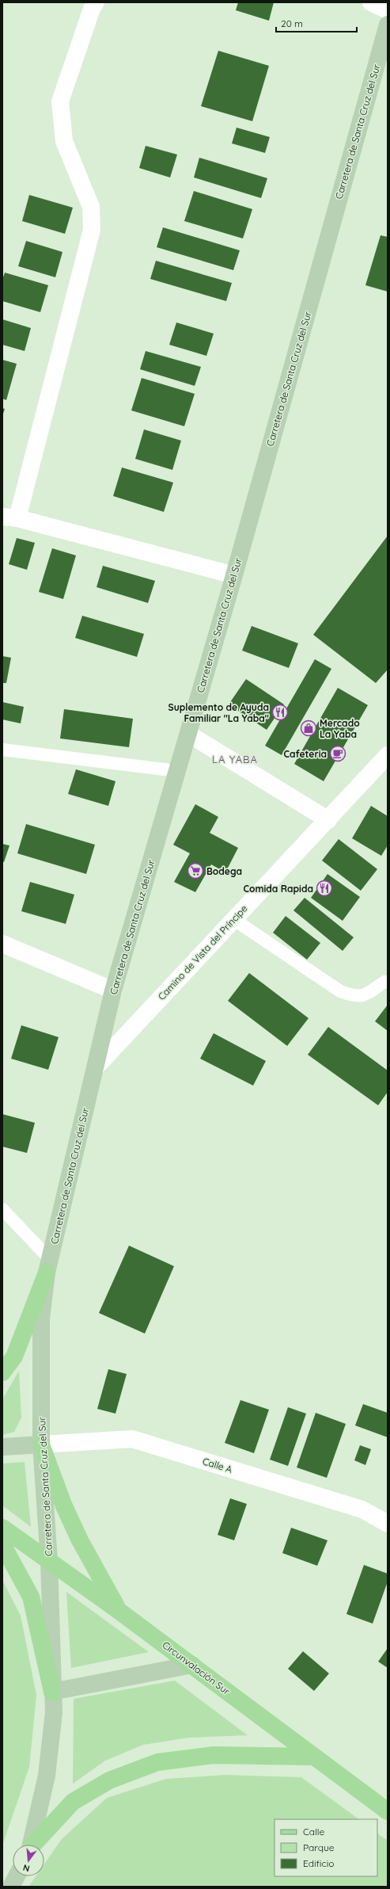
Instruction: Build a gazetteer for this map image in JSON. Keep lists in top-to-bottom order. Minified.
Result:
{"streets":{"main road":["Carretera de Santa Cruz del Sur","Circunvalación Sur"],"street":["Camino de Vista del Príncipe","Calle A"]},"crossings":[["Carretera de Santa Cruz del Sur","Camino de Vista del Príncipe"],["Carretera de Santa Cruz del Sur","Calle A"],["Carretera de Santa Cruz del Sur","Circunvalación Sur"]],"districts":["LA YABA"],"places":{"restaurant":["Suplemento de Ayuda Familiar \"La Yaba\"","Comida Rapida"],"shop":["Mercado La Yaba"],"cafe":["Cafeteria"],"supermarket":["Bodega"]},"legend":["Calle","Parque","Edificio"],"scale_bar":"20 m","north":"bottom"}
